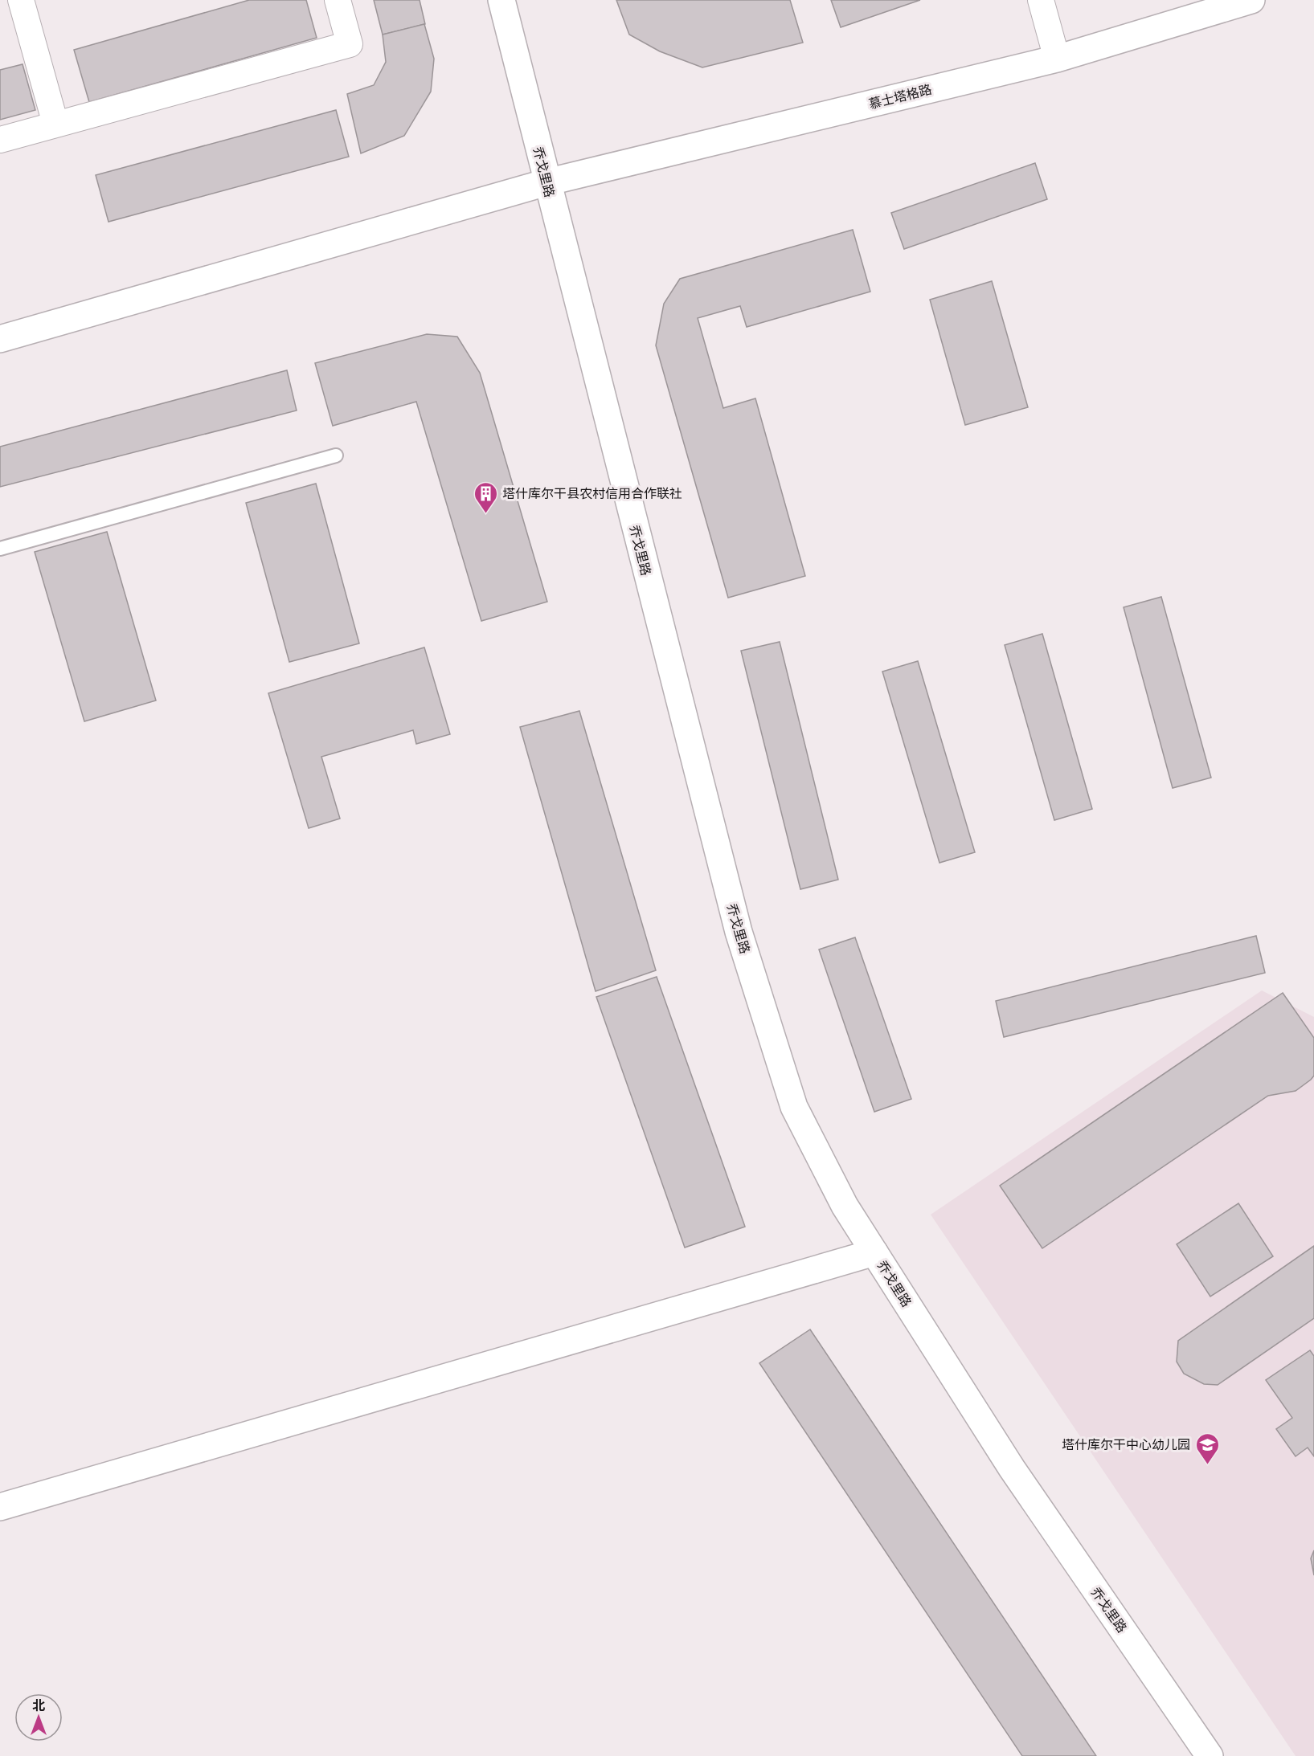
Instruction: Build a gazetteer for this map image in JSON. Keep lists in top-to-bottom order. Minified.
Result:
{"streets":{"street":["慕士塔格路","乔戈里路"]},"crossings":[["慕士塔格路","乔戈里路"]],"places":{"building":["塔什库尔干县农村信用合作联社"],"school or university":["塔什库尔干中心幼儿园"]},"north":"top"}
